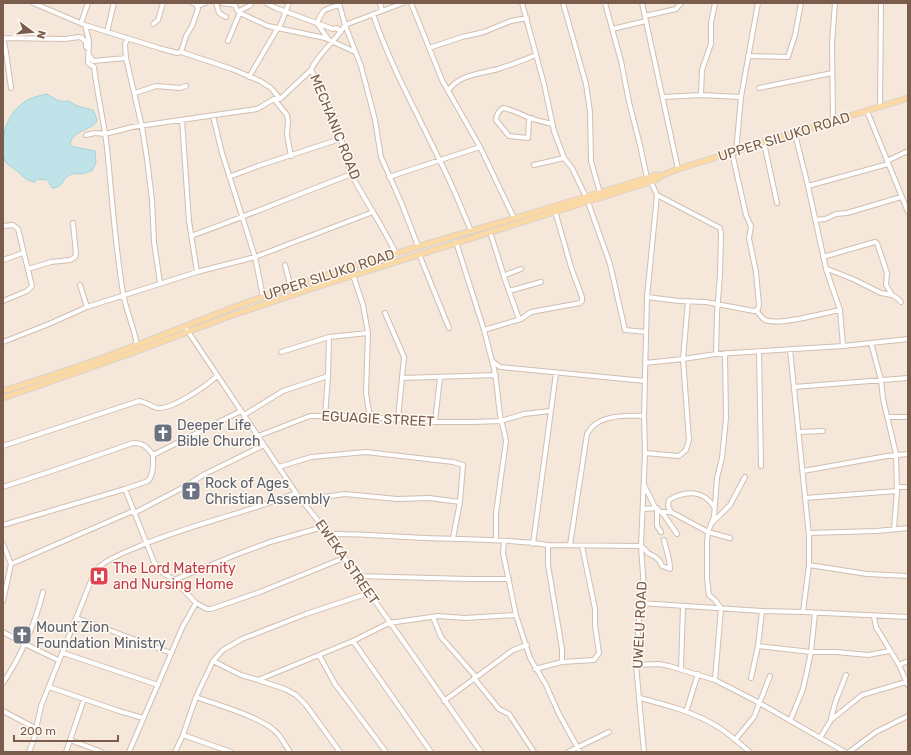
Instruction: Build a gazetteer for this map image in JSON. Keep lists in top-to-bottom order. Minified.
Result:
{"streets":{"main road":["UPPER SILUKO ROAD"],"street":["MECHANIC ROAD","EGUAGIE STREET","EWEKA STREET","UWELU ROAD"]},"crossings":[["MECHANIC ROAD","UPPER SILUKO ROAD"],["UPPER SILUKO ROAD","EWEKA STREET"],["EGUAGIE STREET","EWEKA STREET"]],"places":{"church":["Deeper Life Bible Church","Rock of Ages Christian Assembly","Mount Zion Foundation Ministry"],"hospital":["The Lord Maternity and Nursing Home"]},"scale_bar":"200 m","north":"right"}
